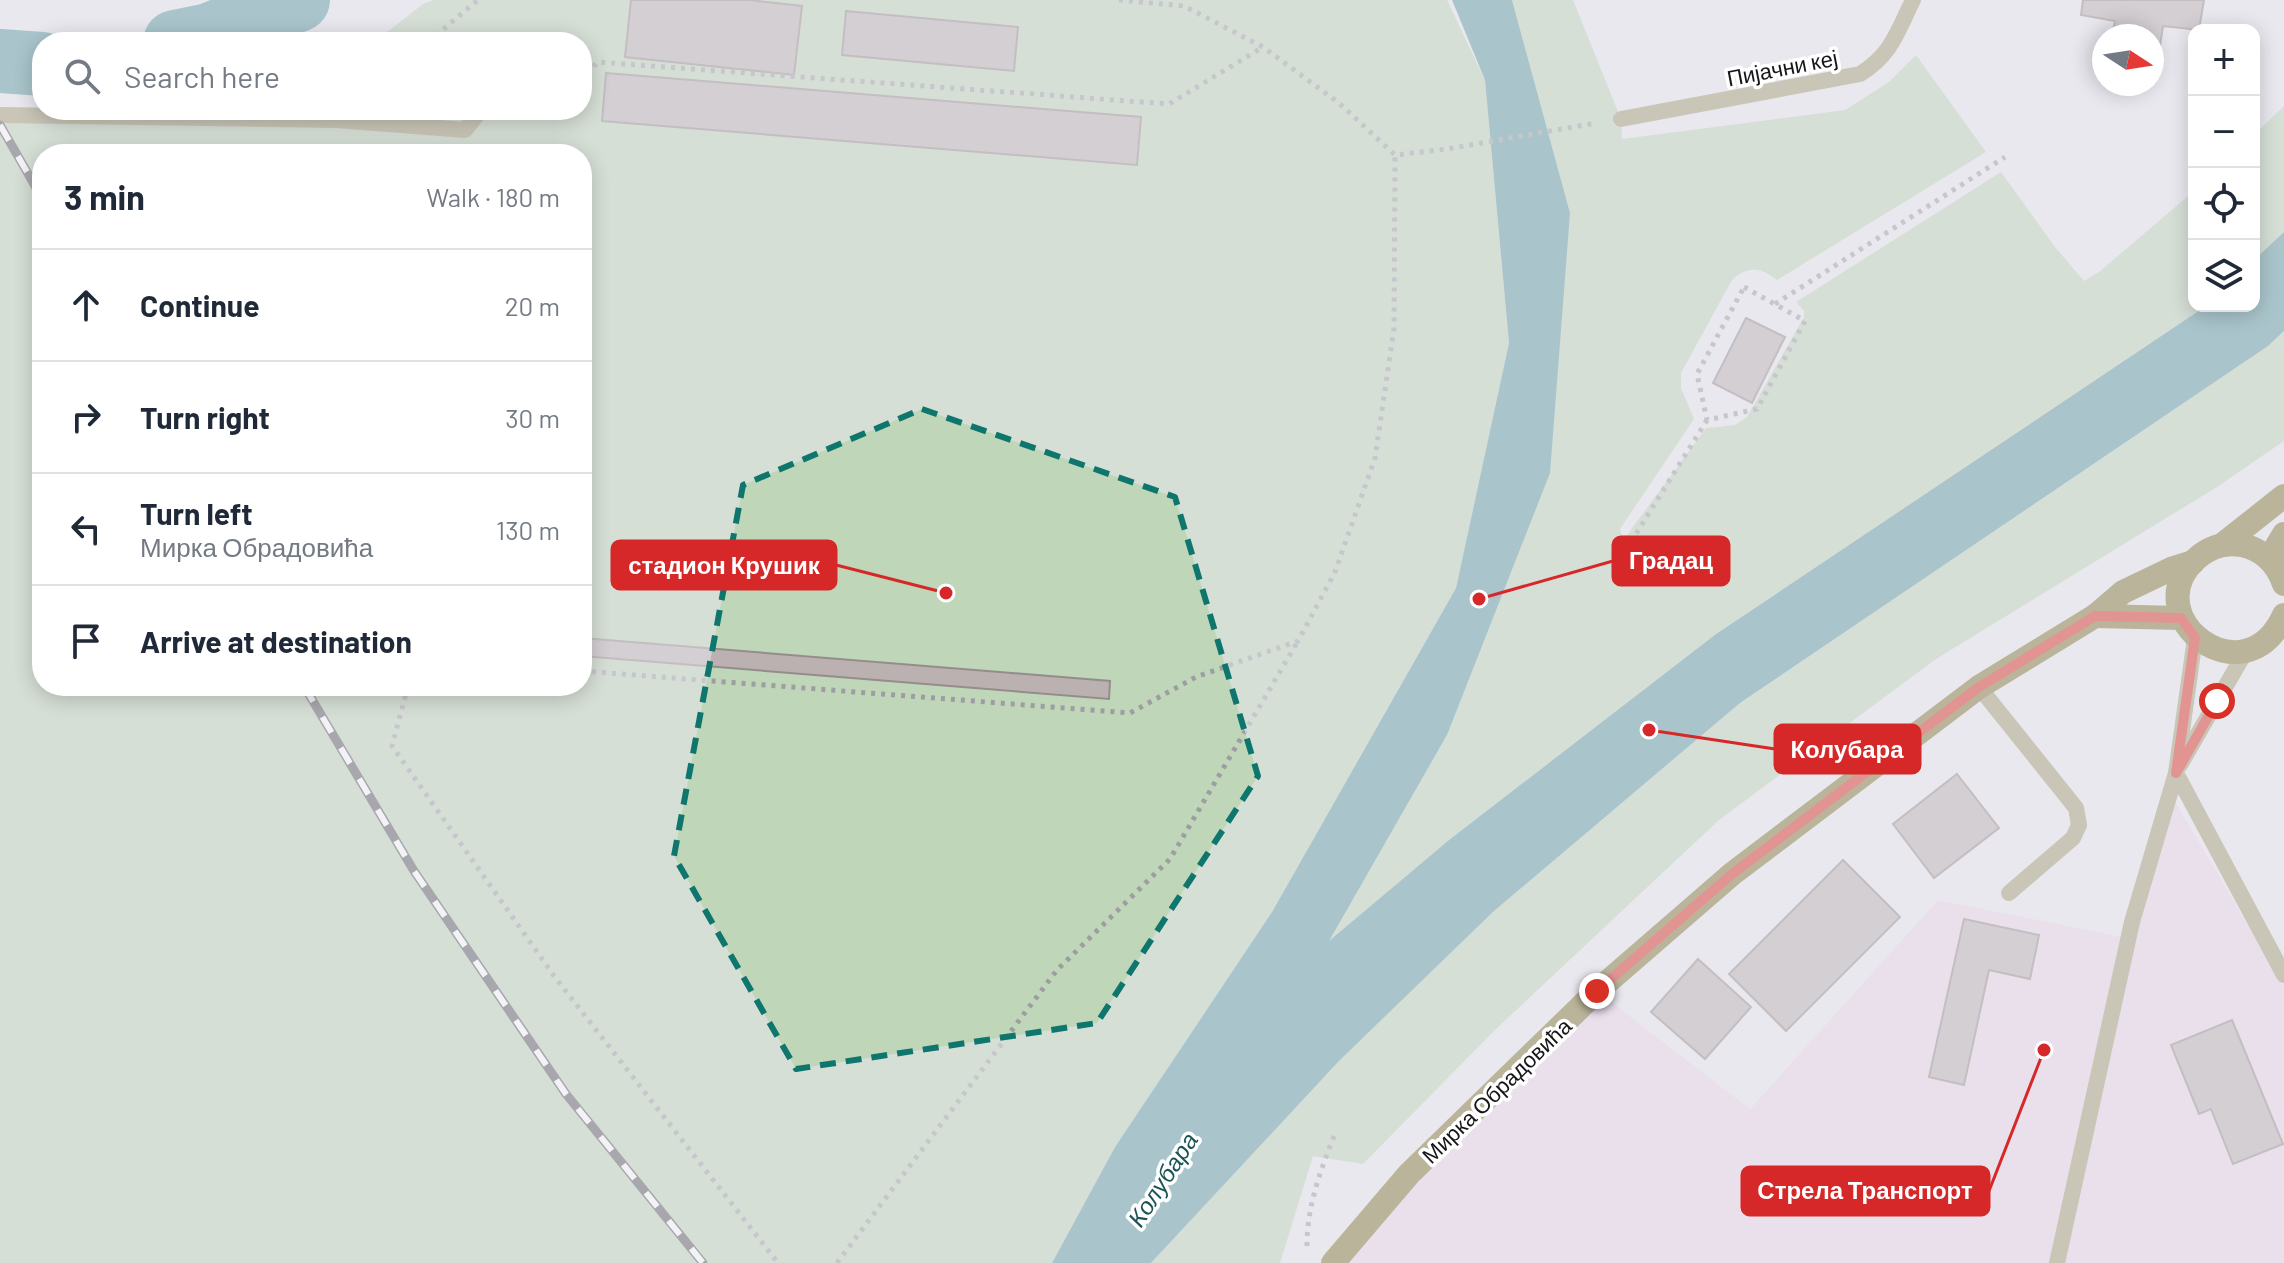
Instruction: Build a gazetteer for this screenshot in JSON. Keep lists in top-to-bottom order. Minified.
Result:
{"streets":{"street":["Мирка Обрадовића"],"lane":["Пијачни кеј"]},"water":["Колубара"],"places":["стадион Крушик","Градац","Колубара","Стрела Транспорт"],"north":"right","page":{"map_buttons":["+","−"],"search":"Search here","heading":["3 min","Walk · 180 m"],"list":[["Continue","20 m"],["Turn right","30 m"],["Turn left","Мирка Обрадовића","130 m"],"Arrive at destination"]}}
